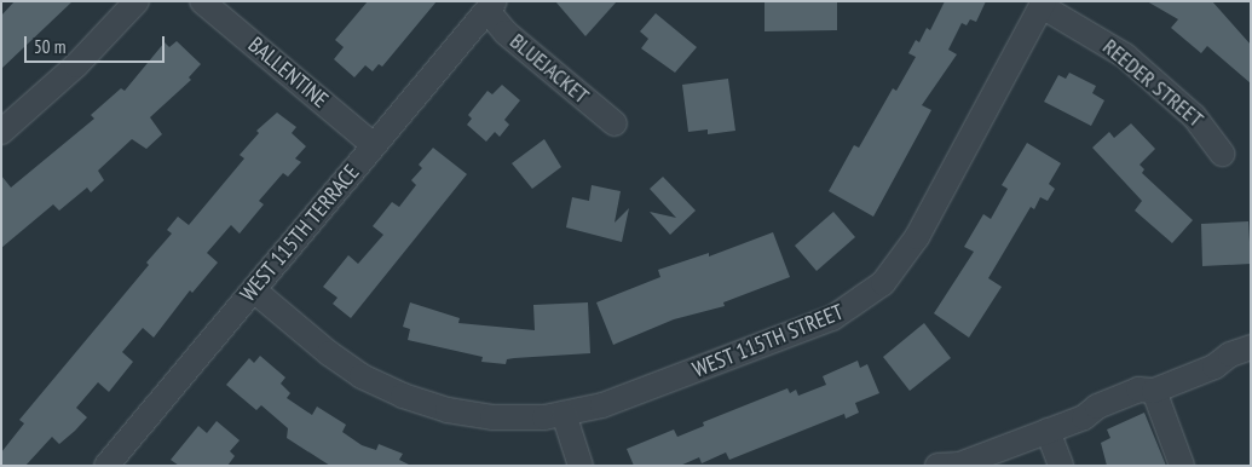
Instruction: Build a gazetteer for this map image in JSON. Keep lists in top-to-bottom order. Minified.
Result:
{"streets":{"street":["BLUEJACKET","BALLENTINE","REEDER STREET","WEST 115TH TERRACE","WEST 115TH STREET"]},"crossings":[["BLUEJACKET","WEST 115TH TERRACE"],["BALLENTINE","WEST 115TH TERRACE"],["REEDER STREET","WEST 115TH STREET"],["WEST 115TH TERRACE","WEST 115TH STREET"]],"scale_bar":"50 m"}
